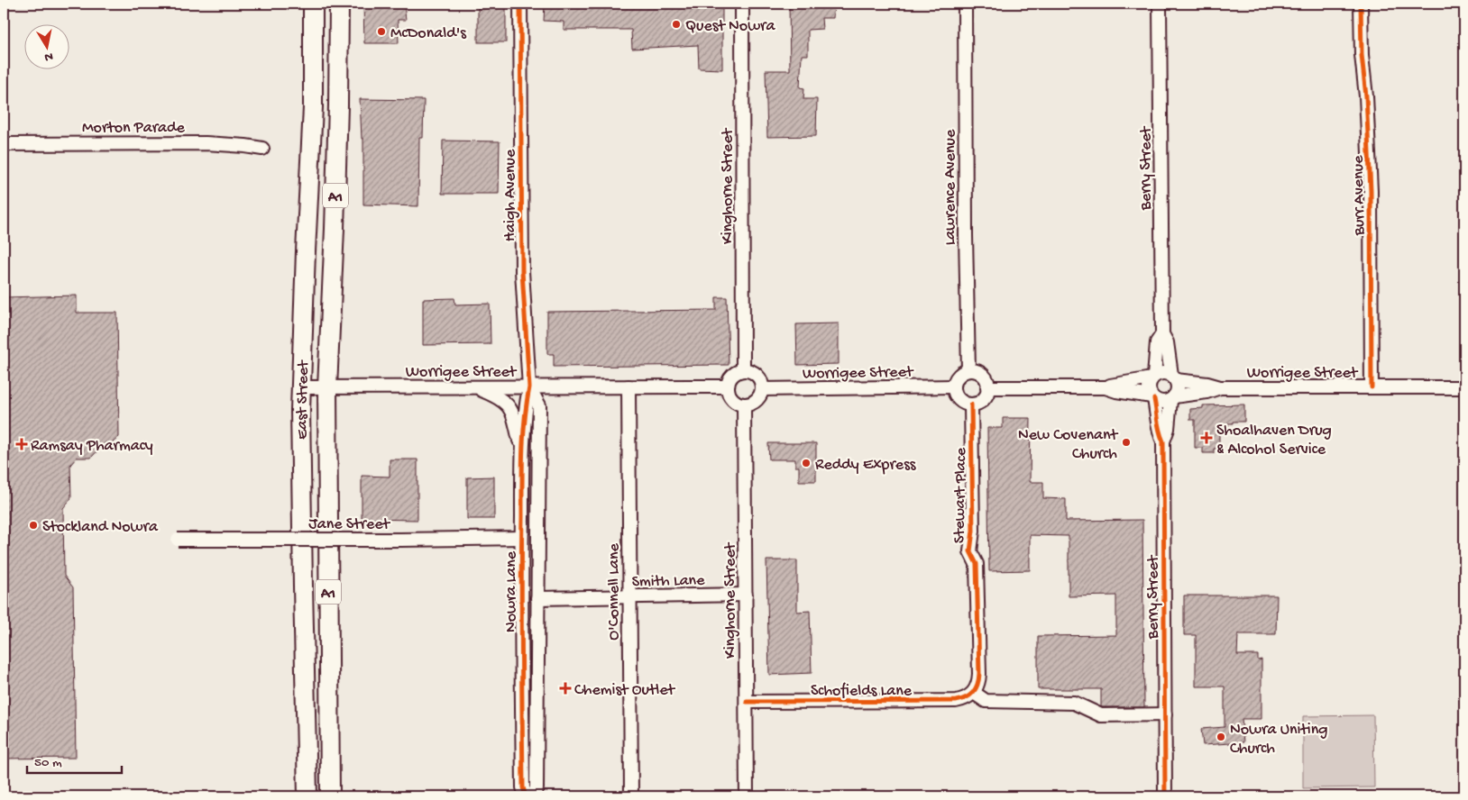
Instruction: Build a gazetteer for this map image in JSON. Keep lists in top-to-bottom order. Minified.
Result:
{"streets":{"highway":["A1","East Street"],"street":["Morton Parade","Berry Street","Kinghorne Street","Lawrence Avenue","Haigh Avenue","Burr Avenue","Worrigee Street","Stewart Place","Jane Street","Smith Lane","Nowra Lane","O'Connell Lane","Schofields Lane"]},"crossings":[["Berry Street","Worrigee Street"],["Kinghorne Street","Worrigee Street"],["Kinghorne Street","Smith Lane"],["Kinghorne Street","Schofields Lane"],["Lawrence Avenue","Worrigee Street"],["Lawrence Avenue","Stewart Place"],["Haigh Avenue","Worrigee Street"],["Haigh Avenue","Nowra Lane"],["Burr Avenue","Worrigee Street"],["Worrigee Street","East Street"],["Worrigee Street","Stewart Place"],["Worrigee Street","Nowra Lane"],["Worrigee Street","O'Connell Lane"],["Stewart Place","Schofields Lane"],["Jane Street","Nowra Lane"],["Smith Lane","Nowra Lane"],["Smith Lane","O'Connell Lane"]],"places":{"other":["Quest Nowra","McDonald's","New Covenant Church","Reddy Express","Stockland Nowra","Nowra Uniting Church"],"health":["Shoalhaven Drug & Alcohol Service","Ramsay Pharmacy","Chemist Outlet"]},"scale_bar":"50 m","north":"bottom"}
